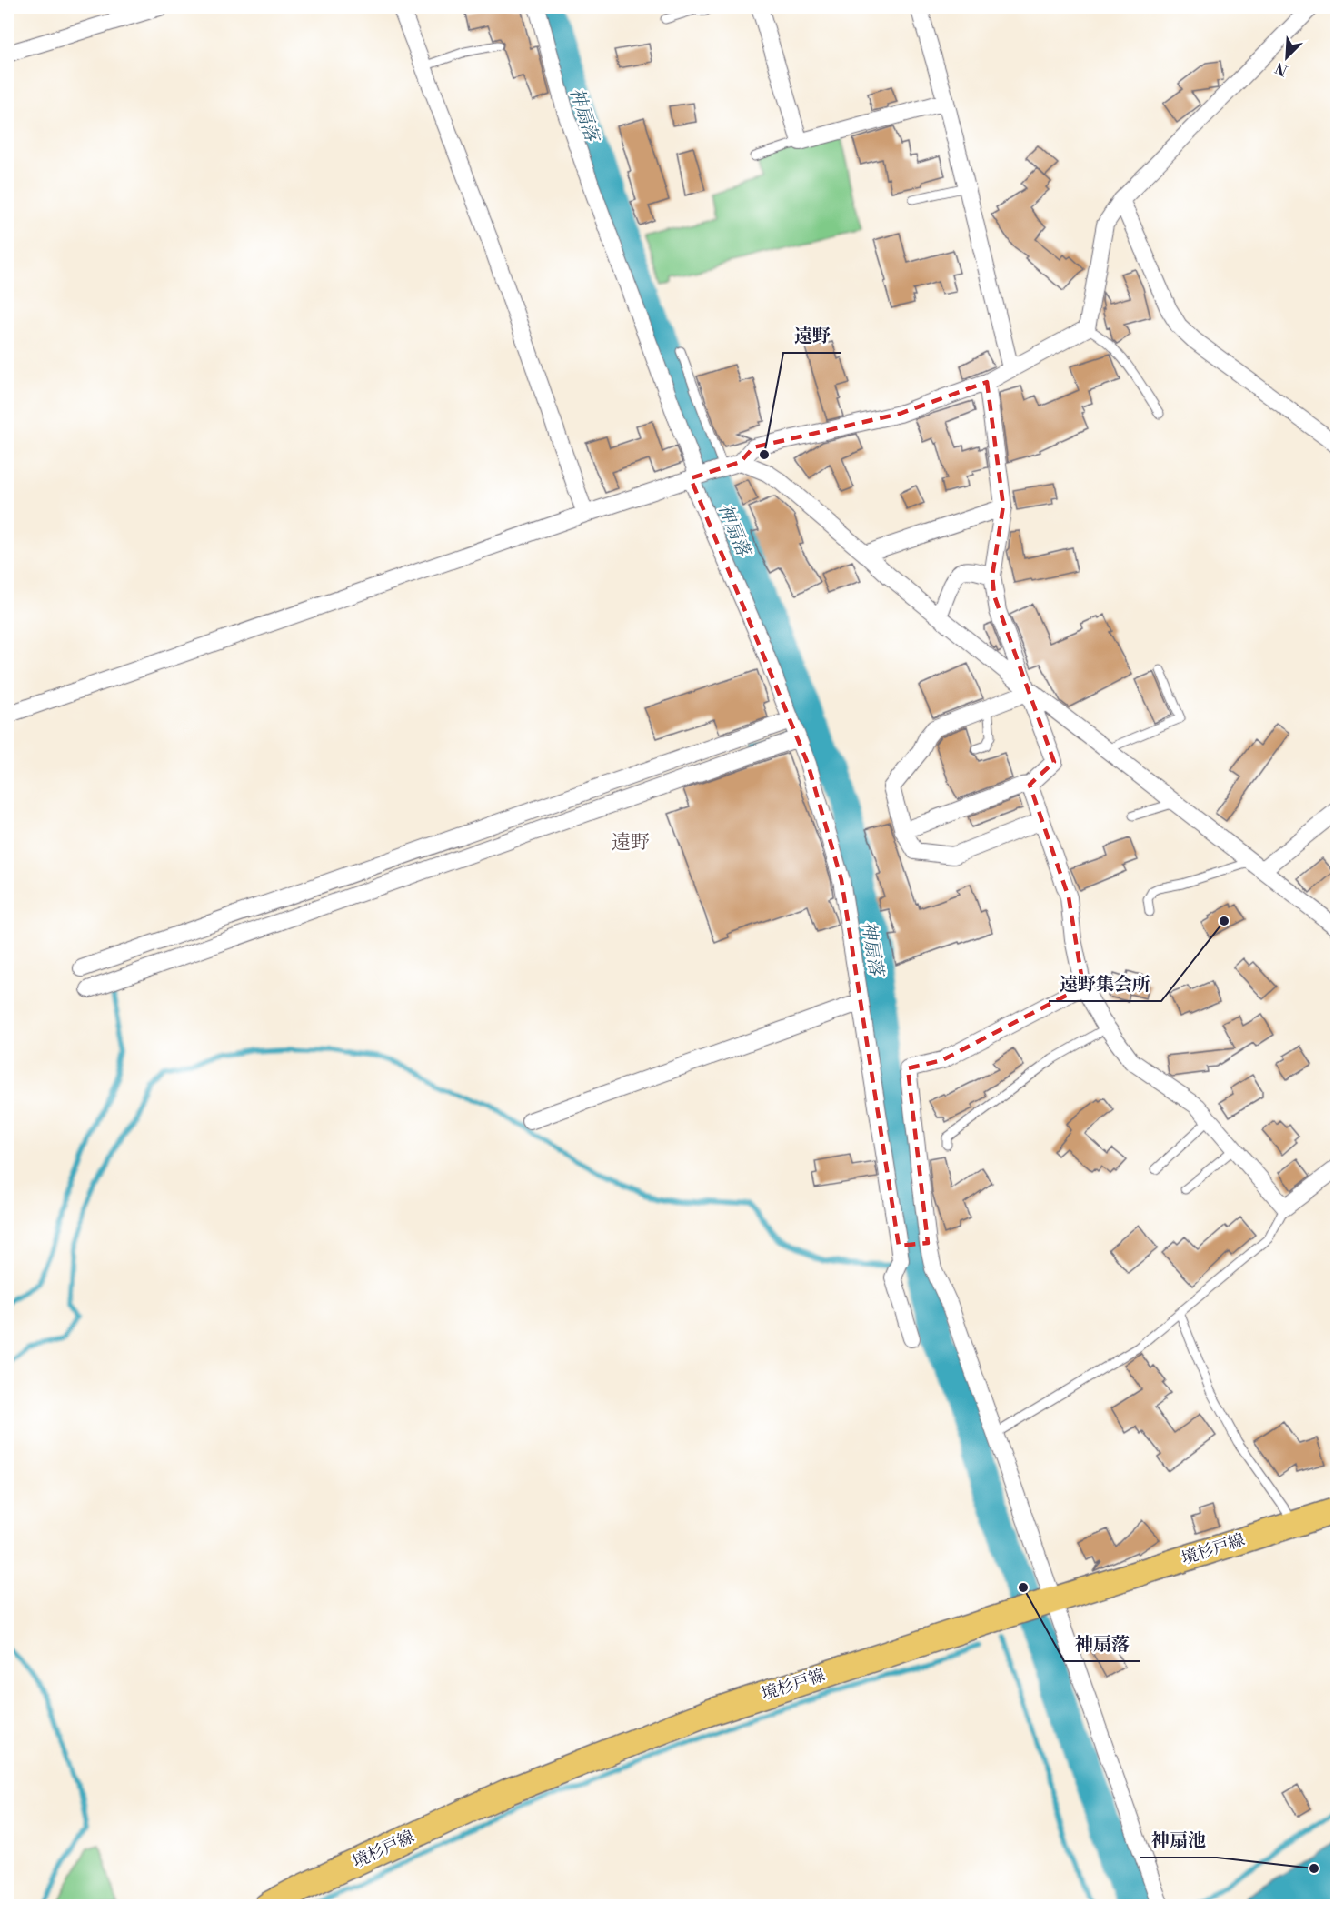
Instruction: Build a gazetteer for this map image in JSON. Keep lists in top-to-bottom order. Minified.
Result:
{"streets":{"main road":["境杉戸線"]},"districts":["遠野"],"water":["神扇落"],"places":["遠野","遠野集会所","神扇落","神扇池"],"north":"bottom left"}
